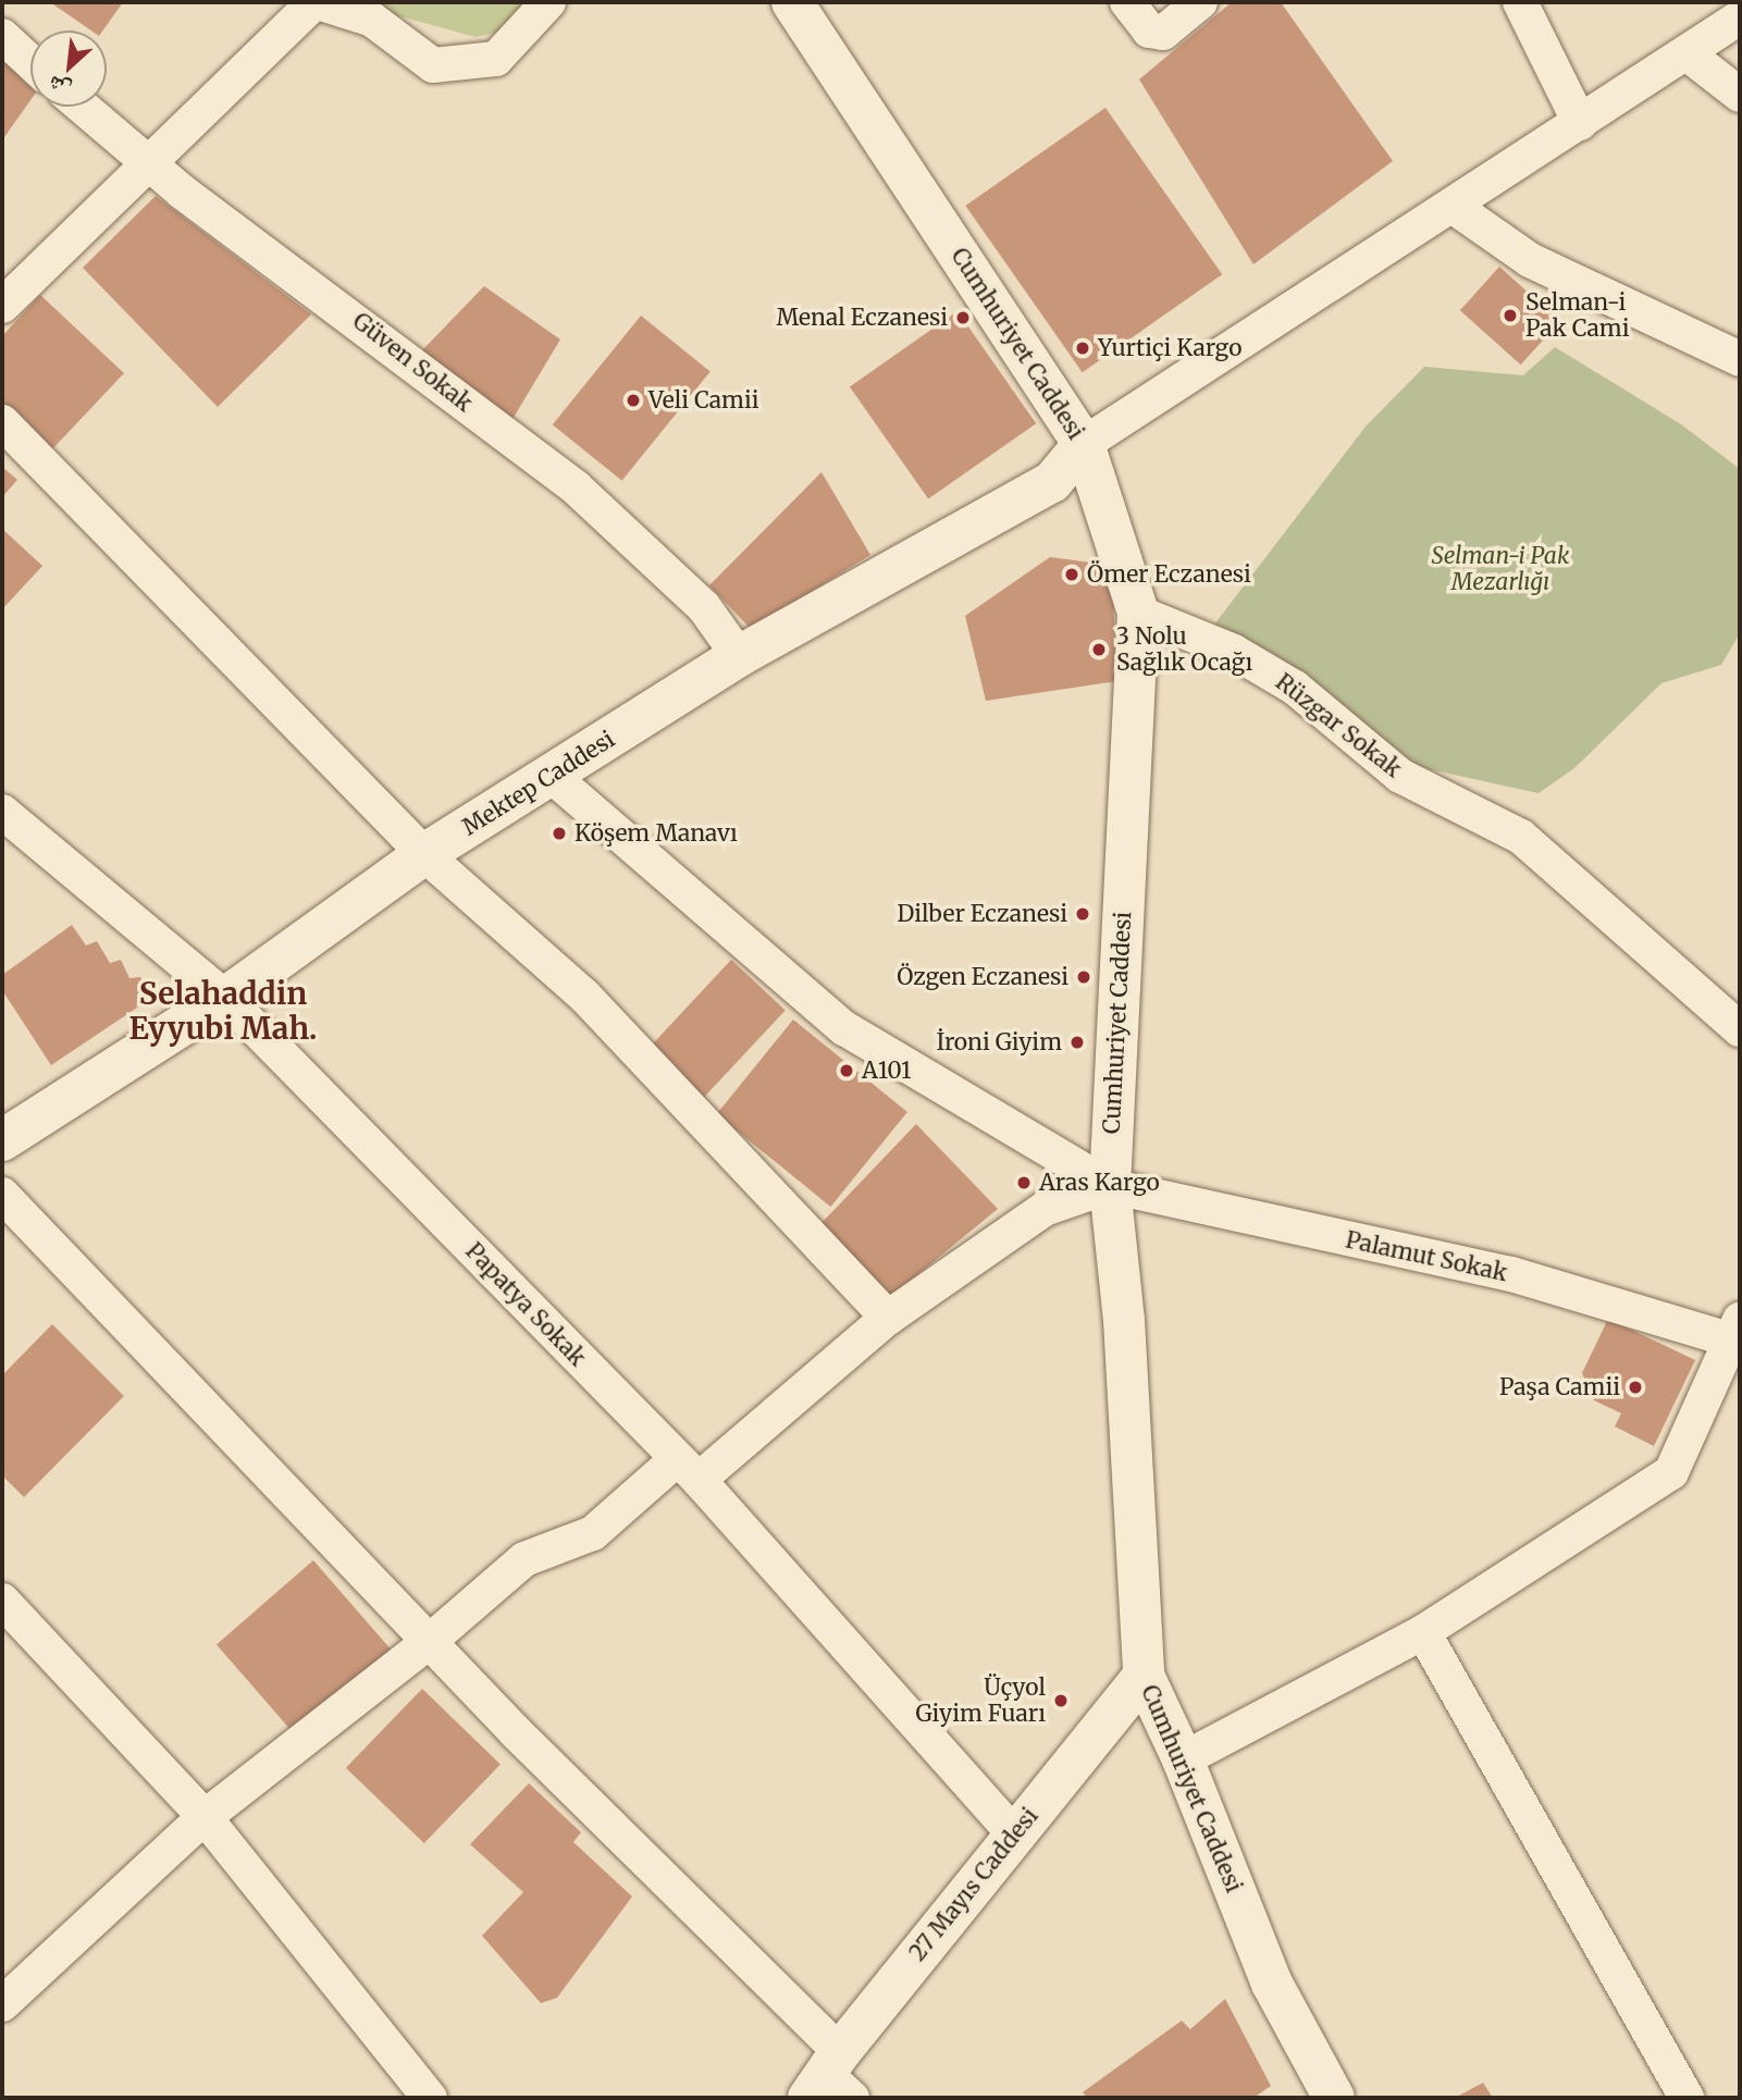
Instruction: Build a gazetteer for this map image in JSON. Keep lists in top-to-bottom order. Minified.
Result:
{"streets":{"main road":["Cumhuriyet Caddesi","Mektep Caddesi","27 Mayıs Caddesi"],"street":["Güven Sokak","Rüzgar Sokak","Palamut Sokak","Papatya Sokak"]},"crossings":[["Cumhuriyet Caddesi","Rüzgar Sokak"],["Cumhuriyet Caddesi","Mektep Caddesi"],["Cumhuriyet Caddesi","Palamut Sokak"],["Cumhuriyet Caddesi","27 Mayıs Caddesi"],["Güven Sokak","Mektep Caddesi"],["Mektep Caddesi","Papatya Sokak"],["Papatya Sokak","27 Mayıs Caddesi"]],"districts":["Selahaddin Eyyubi Mah."],"parks":["Selman-i Pak Mezarlığı"],"places":["Selman-i Pak Cami","Menal Eczanesi","Yurtiçi Kargo","Veli Camii","Ömer Eczanesi","3 Nolu Sağlık Ocağı","Köşem Manavı","Dilber Eczanesi","Özgen Eczanesi","İroni Giyim","A101","Aras Kargo","Paşa Camii","Üçyol Giyim Fuarı"],"north":"bottom left"}
